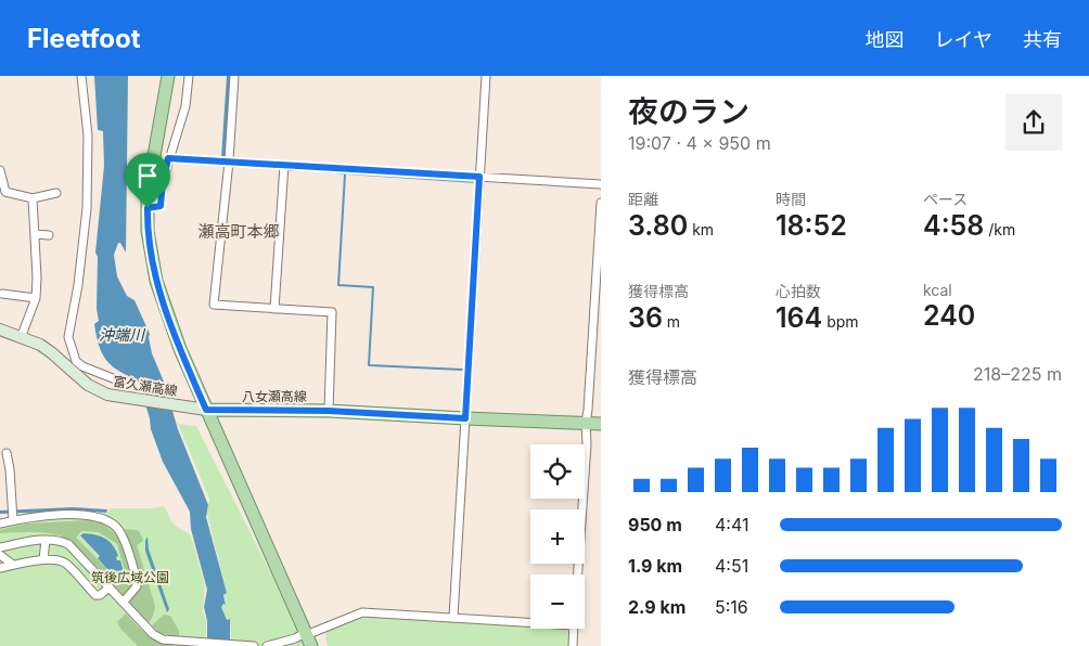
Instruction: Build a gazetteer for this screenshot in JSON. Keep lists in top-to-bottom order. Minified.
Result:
{"streets":{"main road":["富久瀬高線","八女瀬高線"]},"crossings":[["富久瀬高線","八女瀬高線"]],"districts":["瀬高町本郷"],"water":["沖端川"],"parks":["筑後広域公園"],"page":{"header":"Fleetfoot","nav":["地図","レイヤ","共有"],"heading":["夜のラン","19:07 · 4 × 950 m"],"stats":[["距離","3.80 km"],["時間","18:52"],["ペース","4:58 /km"],["獲得標高","36 m"],["心拍数","164 bpm"],["kcal","240"]],"chart":["獲得標高","218–225 m"],"map_buttons":["+","−"],"list":[{"name":"950 m","note":"4:41"},{"name":"1.9 km","note":"4:51"},{"name":"2.9 km","note":"5:16"}]}}
